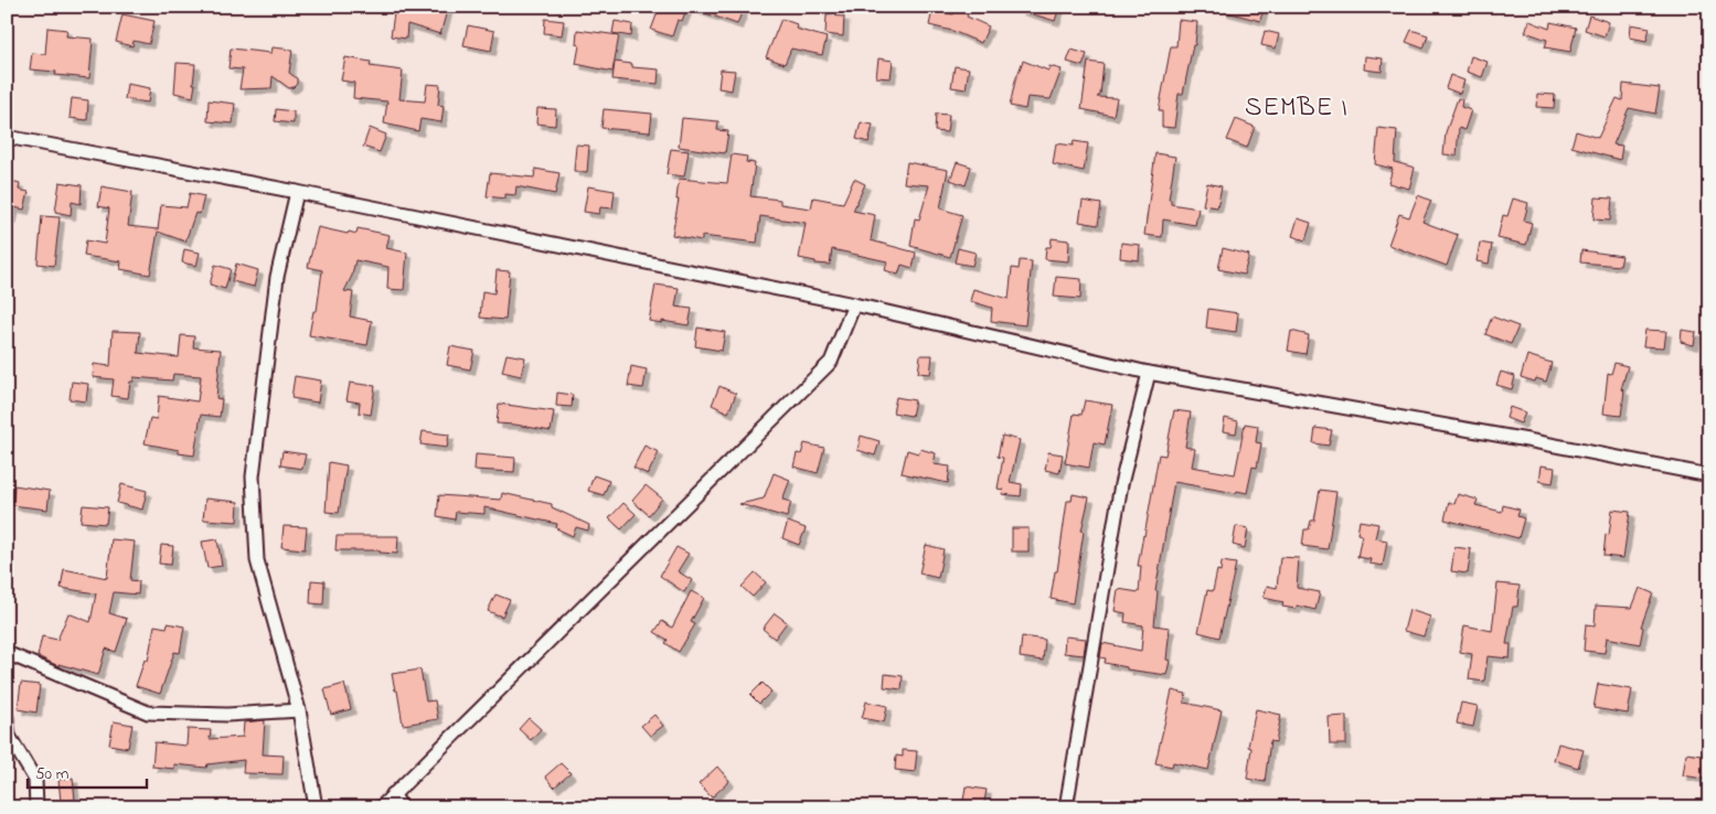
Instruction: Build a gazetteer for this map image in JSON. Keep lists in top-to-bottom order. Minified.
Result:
{"districts":["SEMBE I"],"scale_bar":"50 m"}
